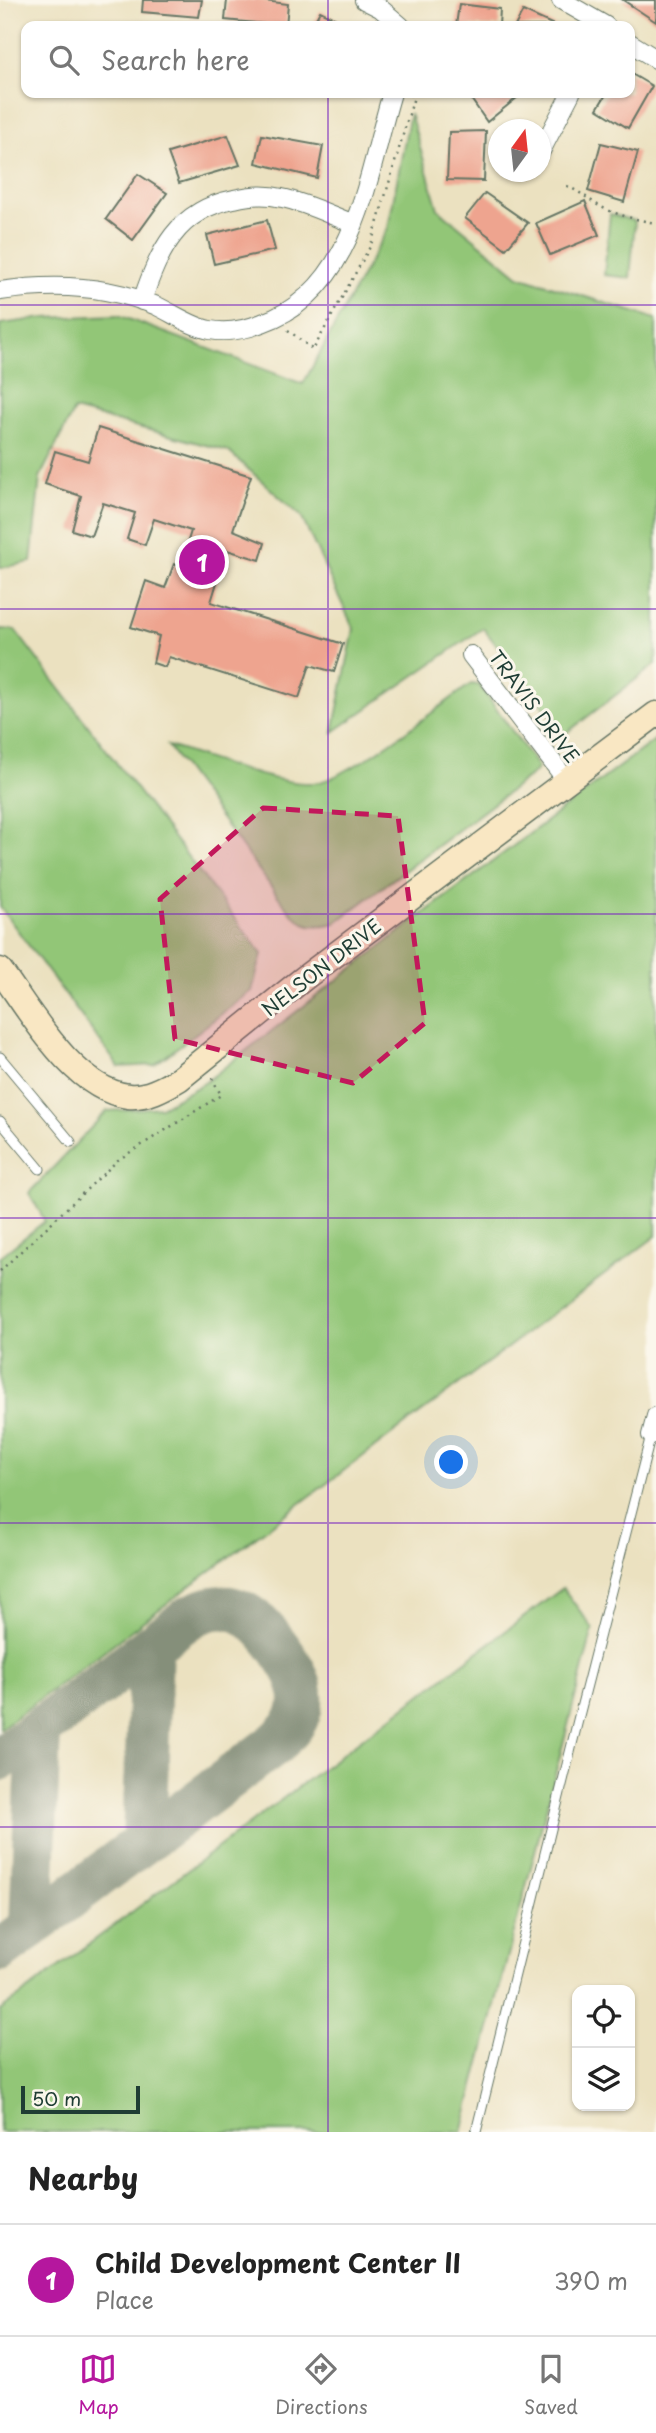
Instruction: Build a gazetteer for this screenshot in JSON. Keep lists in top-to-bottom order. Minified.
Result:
{"streets":{"street":["TRAVIS DRIVE","NELSON DRIVE"]},"crossings":[["TRAVIS DRIVE","NELSON DRIVE"]],"scale_bar":"50 m","north":"top","page":{"search":"Search here","pins":"1","scale":"50 m","heading":"Nearby","list":[{"mark":"1","name":"Child Development Center II","note":"Place","value":"390 m"}],"nav":["Map","Directions","Saved"]}}
